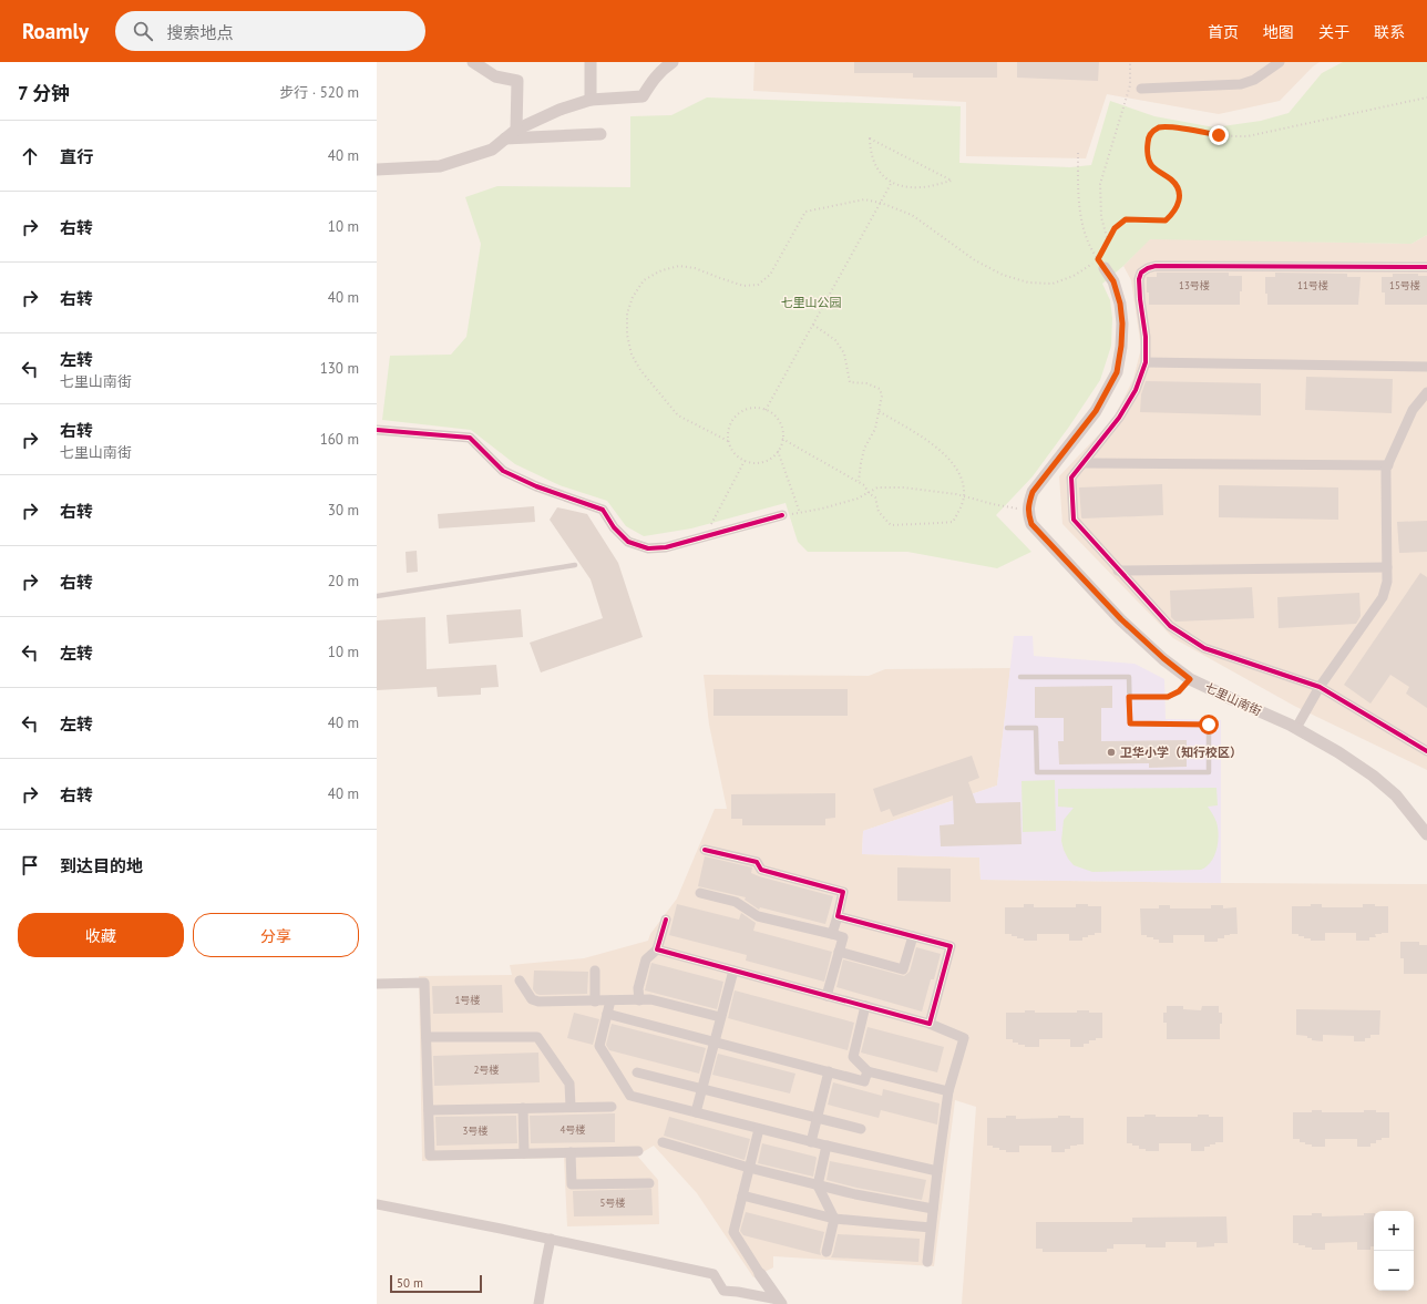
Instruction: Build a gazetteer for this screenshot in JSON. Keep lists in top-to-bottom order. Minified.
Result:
{"streets":{"street":["七里山南街"]},"parks":["七里山公园"],"places":["卫华小学（知行校区）"],"house_numbers":["13号楼","11号楼","15号楼","1号楼","2号楼","4号楼","3号楼","5号楼"],"scale_bar":"50 m","page":{"header":"Roamly","search":"搜索地点","nav":["首页","地图","关于","联系"],"heading":["7 分钟","步行 · 520 m"],"list":[["直行","40 m"],["右转","10 m"],["右转","40 m"],["左转","七里山南街","130 m"],["右转","七里山南街","160 m"],["右转","30 m"],["右转","20 m"],["左转","10 m"],["左转","40 m"],["右转","40 m"],"到达目的地"],"buttons":["收藏","分享"],"map_buttons":["+","−"],"scale":"50 m"}}
